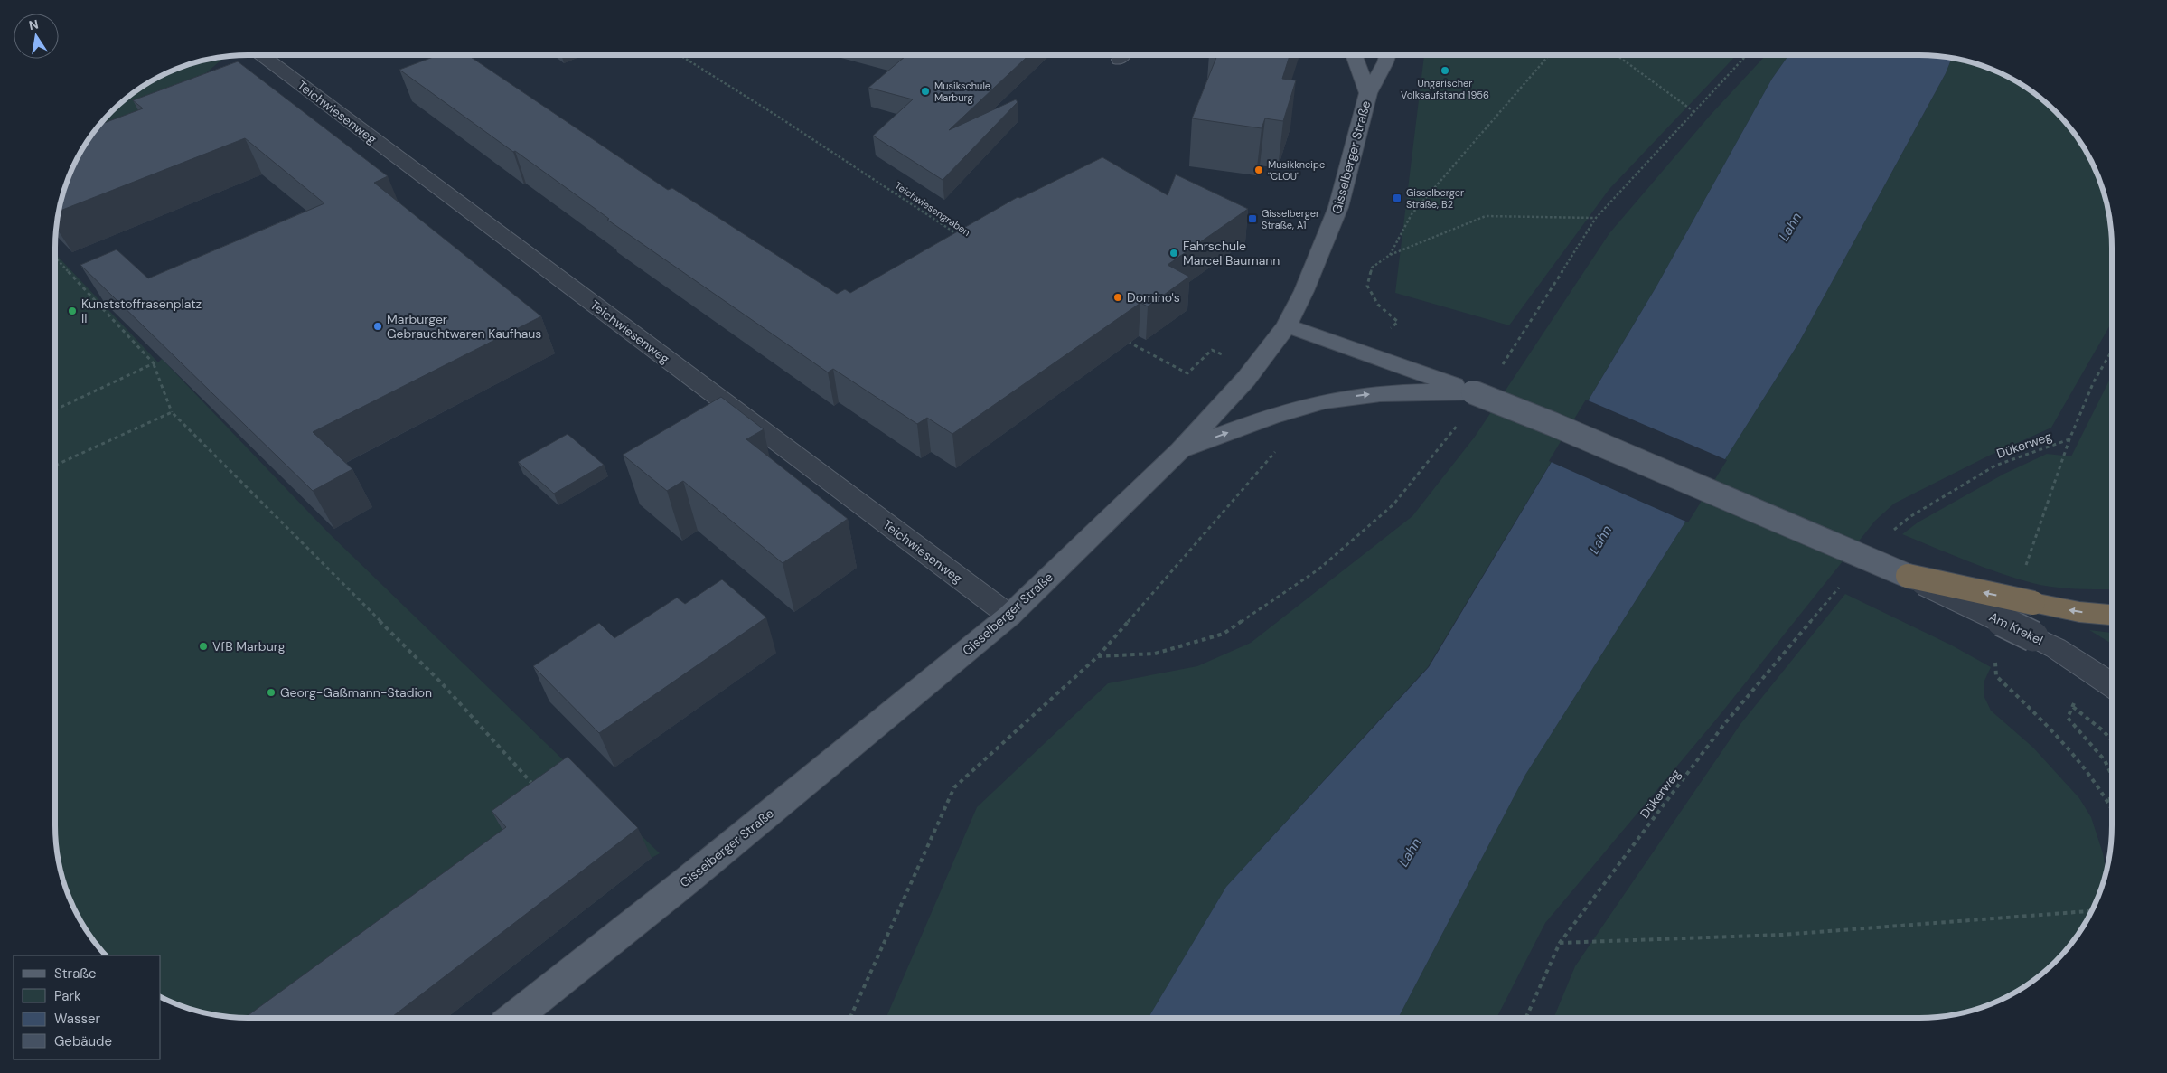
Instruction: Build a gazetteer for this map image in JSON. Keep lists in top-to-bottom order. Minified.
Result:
{"streets":{"main road":["Gisselberger Straße"],"street":["Teichwiesenweg","Am Krekel"],"path":["Teichwiesengraben","Dükerweg"]},"crossings":[["Teichwiesenweg","Gisselberger Straße"]],"water":["Lahn"],"places":{"other":["Ungarischer Volksaufstand 1956","Musikschule Marburg","Musikkneipe \"CLOU\"","Fahrschule Marcel Baumann","Domino's","Kunststoffrasenplatz II","Marburger Gebrauchtwaren Kaufhaus","VfB Marburg","Georg-Gaßmann-Stadion"],"transit":["Gisselberger Straße, B2","Gisselberger Straße, A1"]},"legend":["Straße","Park","Wasser","Gebäude"],"north":"top"}
